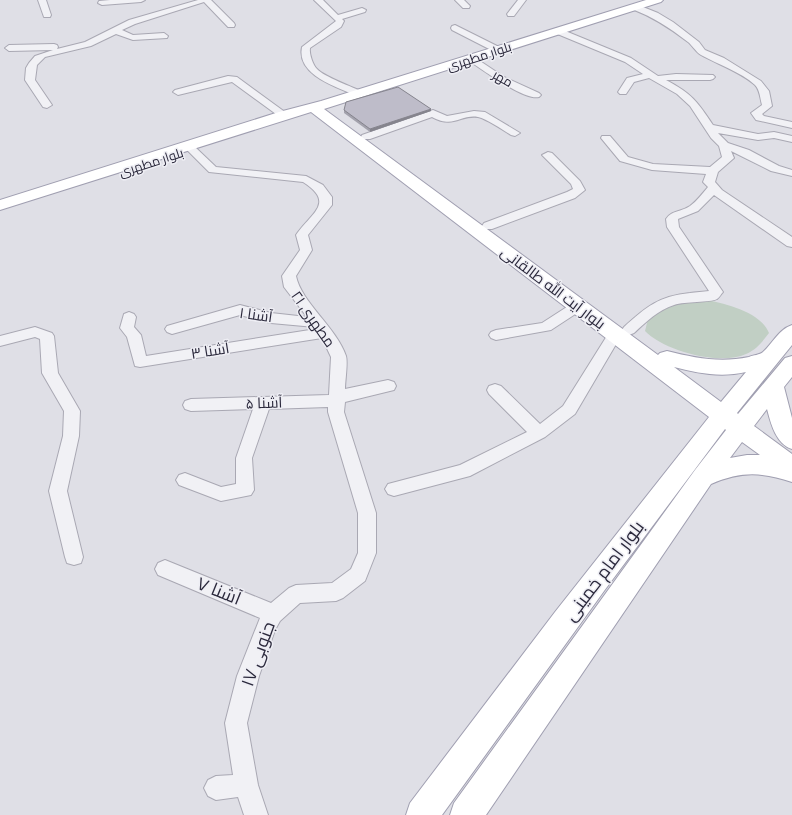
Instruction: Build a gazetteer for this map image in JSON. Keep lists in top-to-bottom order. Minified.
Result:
{"streets":{"main road":["بلوار مطهری","بلوار آیت الله طالقانی","بلوار امام خمینی"],"street":["مهر","آشنا ۱","مطهری ۲۱","آشنا ۳","آشنا ۵","آشنا ۷","جنوبی ۱۷"]},"crossings":[["بلوار مطهری","مهر"],["بلوار مطهری","بلوار آیت الله طالقانی"],["بلوار مطهری","مطهری ۲۱"],["بلوار آیت الله طالقانی","بلوار امام خمینی"],["آشنا ۱","مطهری ۲۱"],["آشنا ۱","آشنا ۳"],["مطهری ۲۱","آشنا ۳"],["مطهری ۲۱","آشنا ۵"],["مطهری ۲۱","جنوبی ۱۷"],["آشنا ۵","جنوبی ۱۷"],["آشنا ۷","جنوبی ۱۷"]]}
